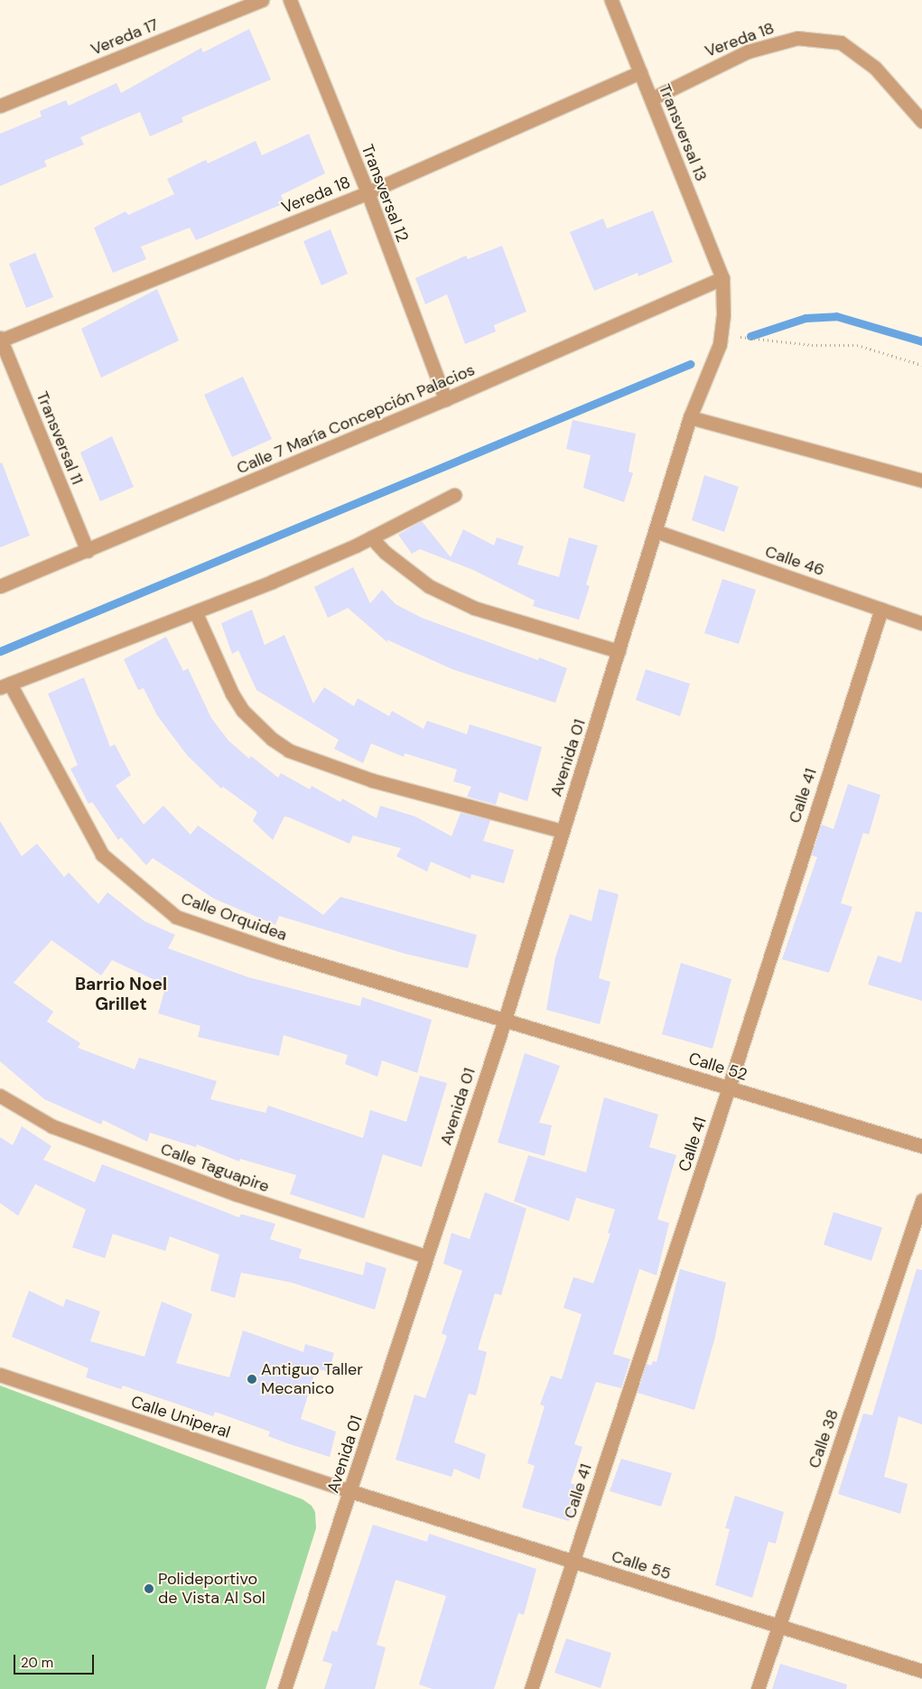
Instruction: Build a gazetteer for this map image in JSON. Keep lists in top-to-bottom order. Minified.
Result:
{"streets":{"street":["Vereda 17","Vereda 18","Transversal 13","Transversal 12","Calle 7 María Concepción Palacios","Transversal 11","Calle 46","Avenida 01","Calle 41","Calle Orquidea","Calle 52","Calle Taguapire","Calle Uniperal","Calle 38","Calle 55"]},"crossings":[["Vereda 18","Transversal 13"],["Vereda 18","Transversal 12"],["Vereda 18","Transversal 11"],["Transversal 13","Calle 7 María Concepción Palacios"],["Transversal 13","Avenida 01"],["Transversal 12","Calle 7 María Concepción Palacios"],["Calle 7 María Concepción Palacios","Transversal 11"],["Calle 7 María Concepción Palacios","Avenida 01"],["Calle 46","Avenida 01"],["Calle 46","Calle 41"],["Avenida 01","Calle Orquidea"],["Avenida 01","Calle 52"],["Avenida 01","Calle Taguapire"],["Avenida 01","Calle Uniperal"],["Avenida 01","Calle 55"],["Calle 41","Calle 52"],["Calle 41","Calle 55"],["Calle Orquidea","Calle 52"],["Calle Uniperal","Calle 55"],["Calle 38","Calle 55"]],"districts":["Barrio Noel Grillet"],"places":["Antiguo Taller Mecanico","Polideportivo de Vista Al Sol"],"scale_bar":"20 m"}
